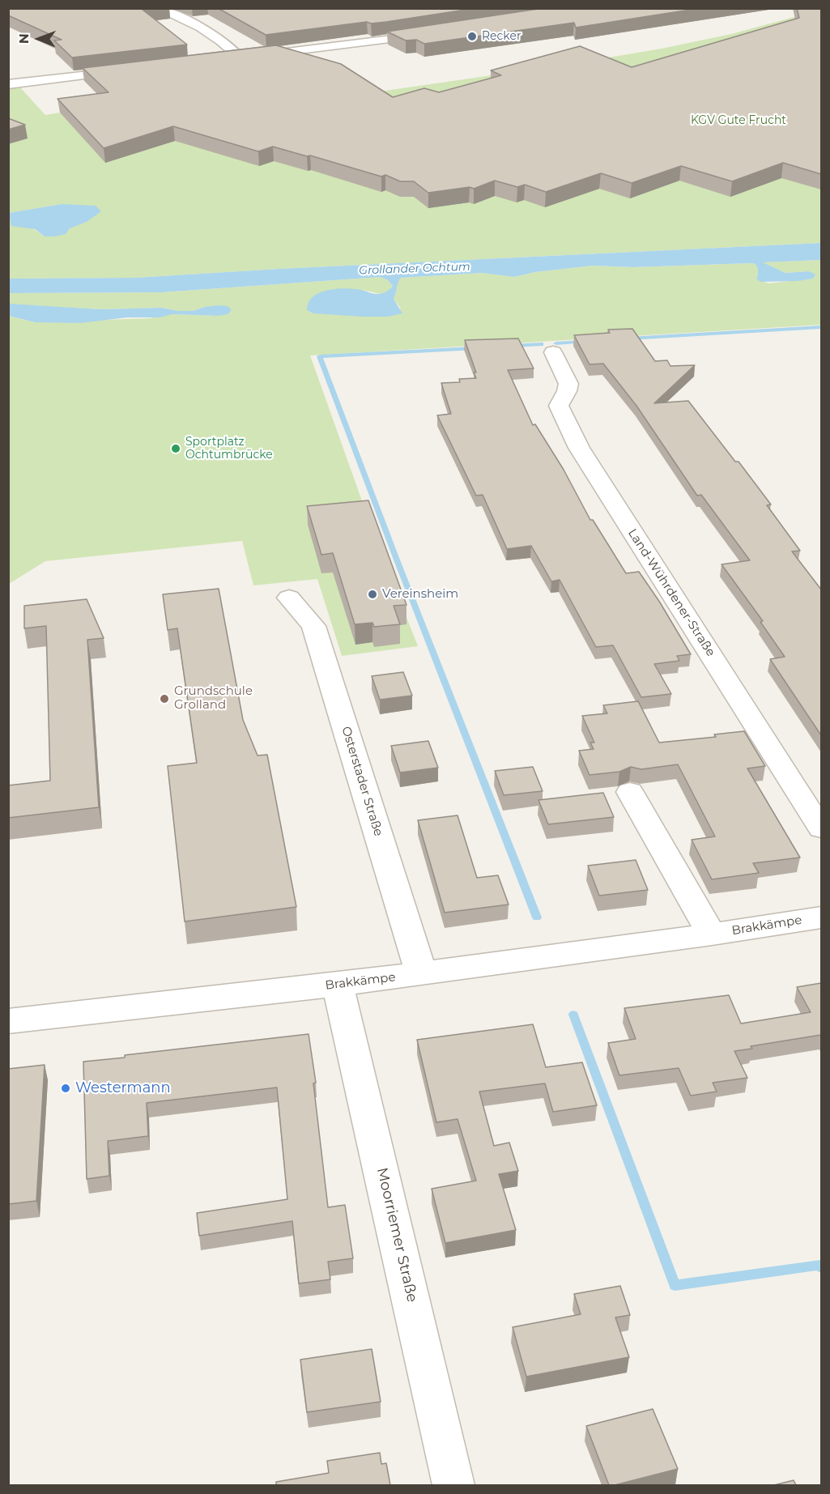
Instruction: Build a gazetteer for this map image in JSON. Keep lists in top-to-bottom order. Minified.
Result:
{"streets":{"street":["Land-Wührdener-Straße","Osterstader Straße","Brakkämpe","Moorriemer Straße"]},"crossings":[["Osterstader Straße","Brakkämpe"],["Brakkämpe","Moorriemer Straße"]],"water":["Grollander Ochtum"],"parks":["KGV Gute Frucht"],"places":["Recker","Sportplatz Ochtumbrücke","Vereinsheim","Grundschule Grolland","Westermann"],"north":"left"}
